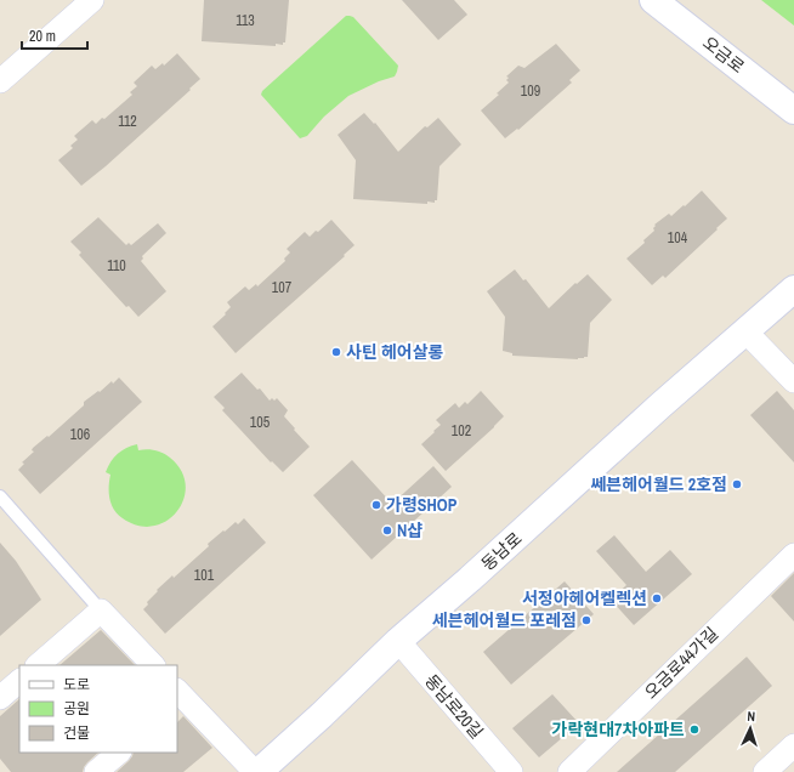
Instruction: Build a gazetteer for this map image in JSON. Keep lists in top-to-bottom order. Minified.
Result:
{"streets":{"main road":["오금로","동남로"],"street":["오금로44가길","동남로20길"]},"crossings":[["동남로","동남로20길"]],"places":["사틴 헤어살롱","쎄븐헤어월드 2호점","가령SHOP","N샵","서정아헤어켈렉션","세븐헤어월드 포레점","가락현대7차아파트"],"house_numbers":["113","109","112","104","110","107","105","102","106","101"],"legend":["도로","공원","건물"],"scale_bar":"20 m","north":"top"}
